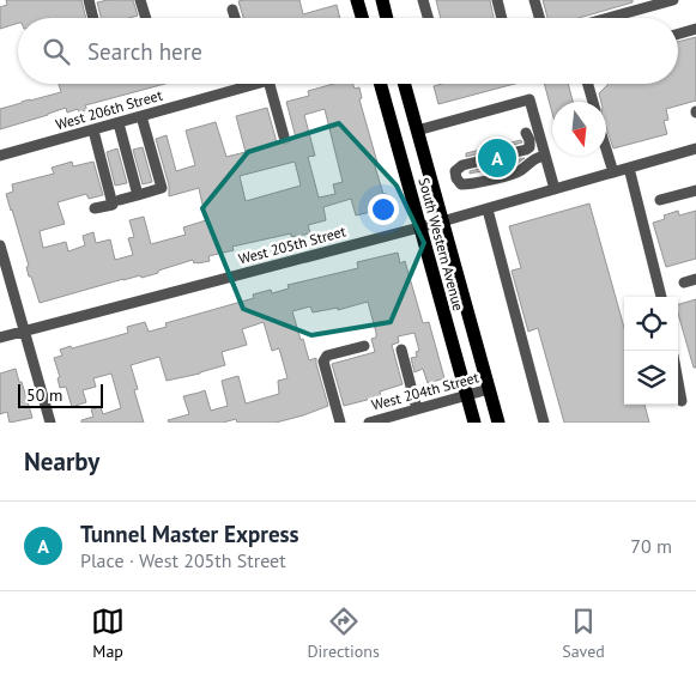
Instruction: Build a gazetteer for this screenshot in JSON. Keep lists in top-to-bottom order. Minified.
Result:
{"streets":{"main road":["South Western Avenue"],"street":["West 206th Street","West 205th Street","West 204th Street"]},"crossings":[["South Western Avenue","West 205th Street"],["South Western Avenue","West 204th Street"]],"scale_bar":"50 m","north":"bottom","page":{"search":"Search here","pins":"A","scale":"50 m","heading":"Nearby","list":[{"mark":"A","name":"Tunnel Master Express","note":"Place · West 205th Street","value":"70 m"}],"nav":["Map","Directions","Saved"]}}
